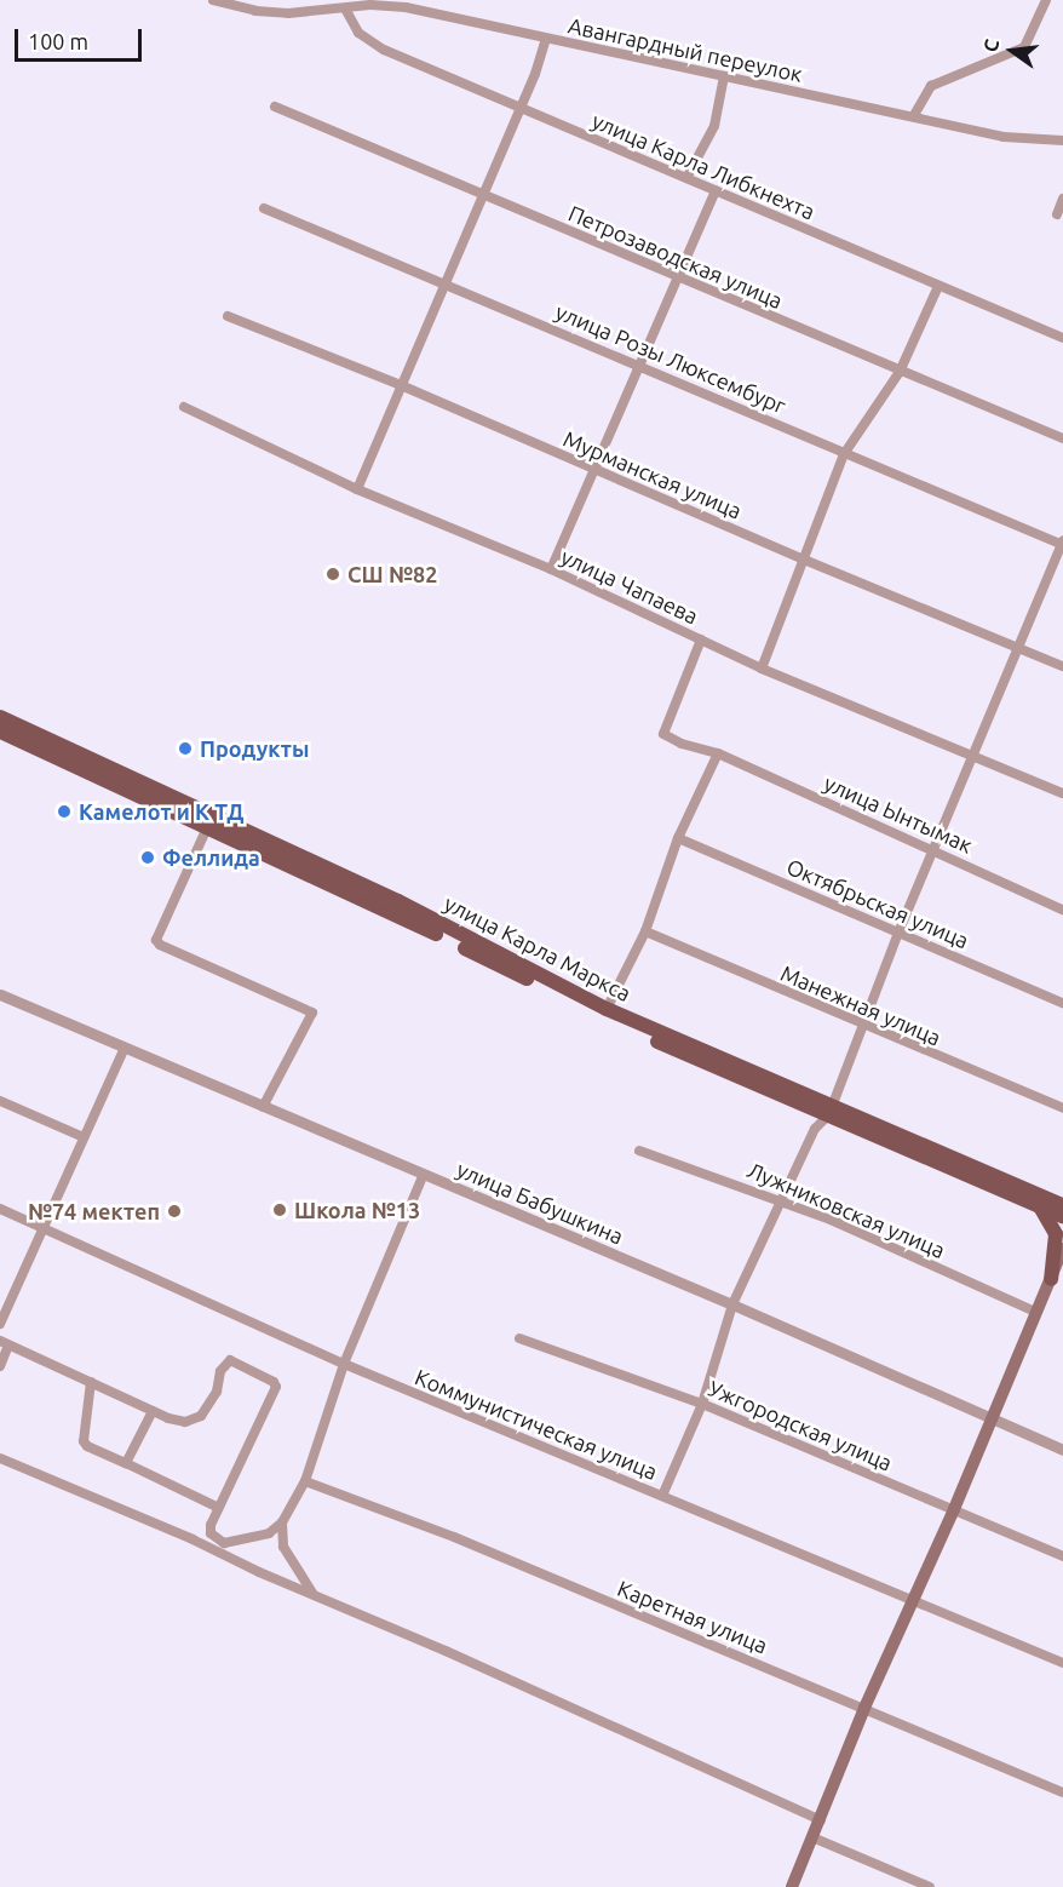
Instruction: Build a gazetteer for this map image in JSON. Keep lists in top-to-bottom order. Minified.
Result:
{"streets":{"main road":["улица Карла Маркса"],"street":["Авангардный переулок","улица Карла Либкнехта","Петрозаводская улица","улица Розы Люксембург","Мурманская улица","улица Чапаева","улица Ынтымак","Октябрьская улица","Манежная улица","улица Бабушкина","Лужниковская улица","Коммунистическая улица","Ужгородская улица","Каретная улица"]},"crossings":[["Авангардный переулок","улица Карла Либкнехта"],["улица Чапаева","улица Ынтымак"]],"places":["СШ №82","Продукты","Камелот и К ТД","Феллида","Школа №13","№74 мектеп"],"scale_bar":"100 m","north":"left"}
